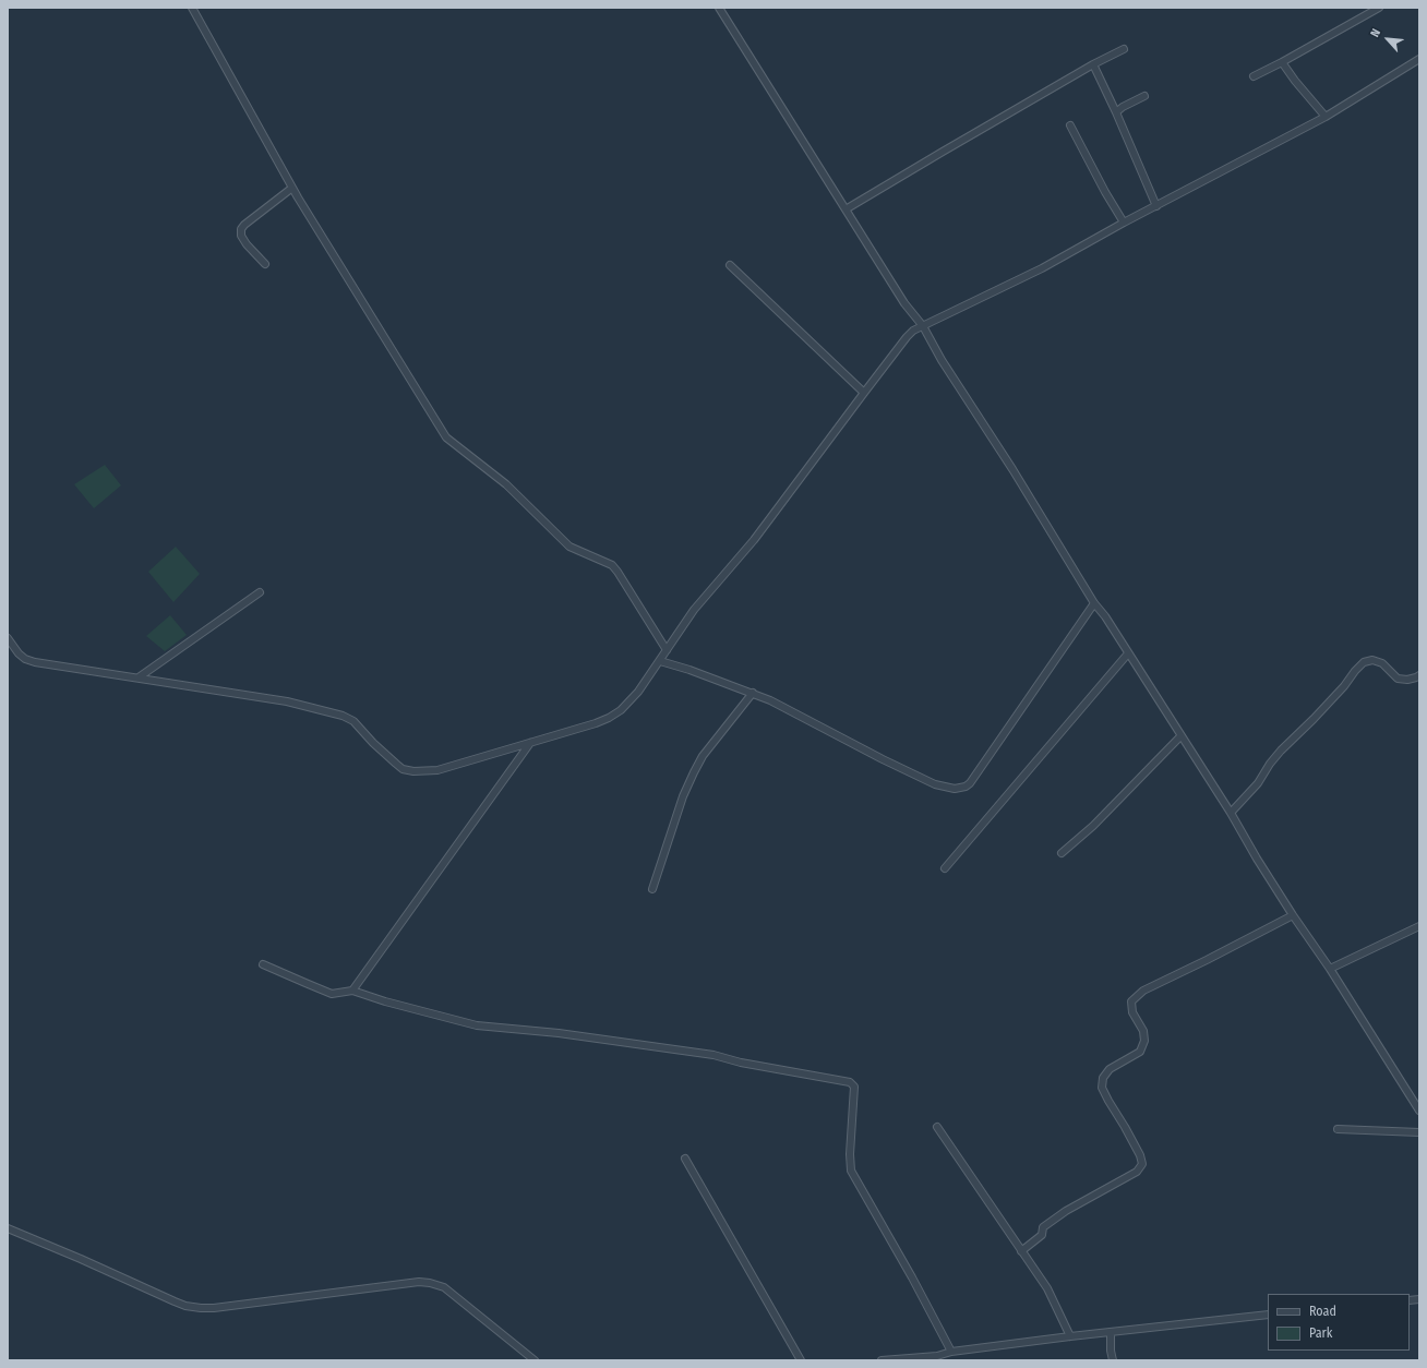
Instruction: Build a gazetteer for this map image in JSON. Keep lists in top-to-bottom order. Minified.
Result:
{"legend":["Road","Park"],"north":"top left"}
